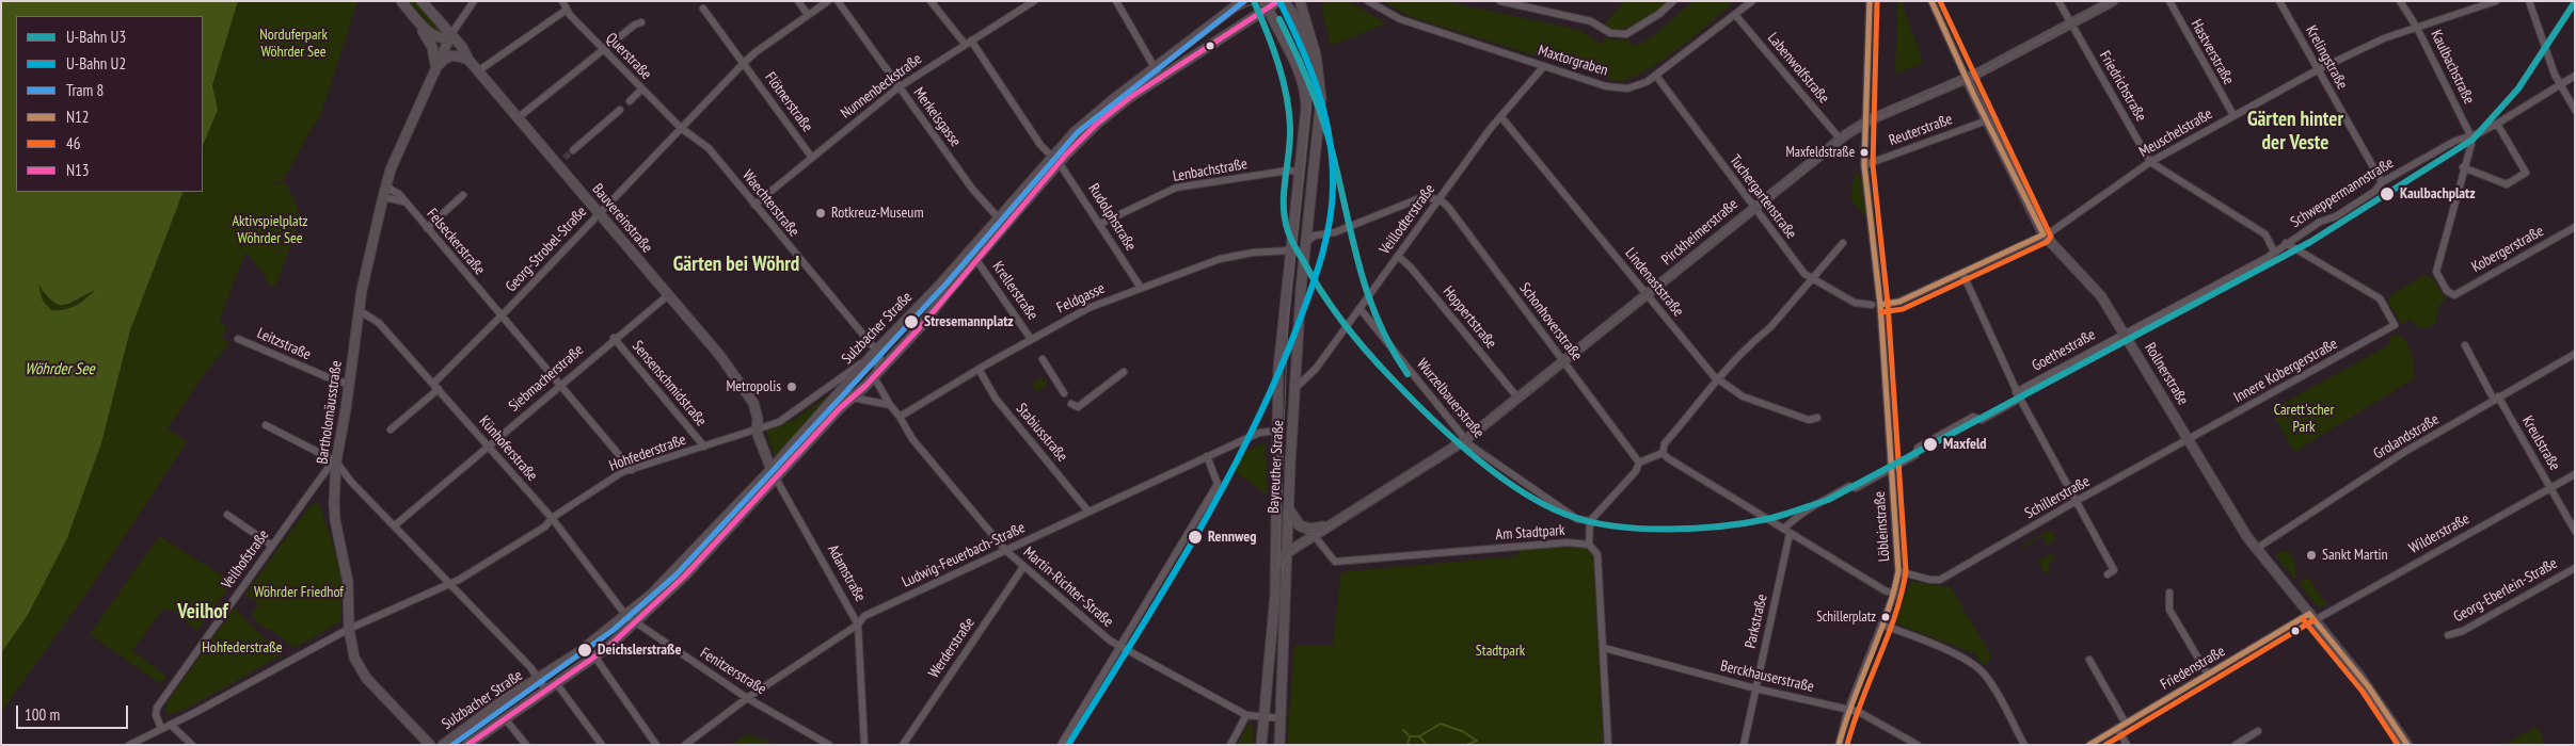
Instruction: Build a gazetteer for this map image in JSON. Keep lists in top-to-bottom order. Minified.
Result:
{"streets":{"main road":["Bauvereinstraße","Pirckheimerstraße","Sulzbacher Straße","Rollnerstraße","Bartholomäusstraße","Bayreuther Straße","Adamstraße"],"street":["Hastverstraße","Querstraße","Krelingstraße","Maxtorgraben","Kaulbachstraße","Labenwolfstraße","Nunnenbeckstraße","Friedrichstraße","Flötnerstraße","Merkelsgasse","Reuterstraße","Meuschelstraße","Lenbachstraße","Schweppermannstraße","Tuchergartenstraße","Waechterstraße","Rudolphstraße","Veillodterstraße","Felseckerstraße","Georg-Strobel-Straße","Kobergerstraße","Lindenaststraße","Krellerstraße","Feldgasse","Hoppertstraße","Schonhoverstraße","Leitzstraße","Goethestraße","Innere Kobergerstraße","Siebmacherstraße","Sensenschmidstraße","Wurzelbauerstraße","Stabiusstraße","Grolandstraße","Kreulstraße","Künhoferstraße","Hohfederstraße","Schillerstraße","Löbleinstraße","Am Stadtpark","Wilderstraße","Ludwig-Feuerbach-Straße","Veilhofstraße","Martin-Richter-Straße","Georg-Eberlein-Straße","Parkstraße","Werderstraße","Friedenstraße","Fenitzerstraße","Berckhauserstraße"]},"crossings":[["Hastverstraße","Meuschelstraße"],["Querstraße","Waechterstraße"],["Querstraße","Georg-Strobel-Straße"],["Krelingstraße","Meuschelstraße"],["Krelingstraße","Schweppermannstraße"],["Maxtorgraben","Labenwolfstraße"],["Maxtorgraben","Tuchergartenstraße"],["Maxtorgraben","Veillodterstraße"],["Kaulbachstraße","Meuschelstraße"],["Kaulbachstraße","Schweppermannstraße"],["Labenwolfstraße","Pirckheimerstraße"],["Nunnenbeckstraße","Flötnerstraße"],["Nunnenbeckstraße","Merkelsgasse"],["Nunnenbeckstraße","Waechterstraße"],["Nunnenbeckstraße","Rudolphstraße"],["Friedrichstraße","Meuschelstraße"],["Friedrichstraße","Schweppermannstraße"],["Friedrichstraße","Pirckheimerstraße"],["Flötnerstraße","Georg-Strobel-Straße"],["Merkelsgasse","Sulzbacher Straße"],["Reuterstraße","Rollnerstraße"],["Reuterstraße","Löbleinstraße"],["Meuschelstraße","Rollnerstraße"],["Meuschelstraße","Löbleinstraße"],["Lenbachstraße","Rudolphstraße"],["Lenbachstraße","Bayreuther Straße"],["Schweppermannstraße","Goethestraße"],["Schweppermannstraße","Innere Kobergerstraße"],["Schweppermannstraße","Rollnerstraße"],["Tuchergartenstraße","Pirckheimerstraße"],["Waechterstraße","Georg-Strobel-Straße"],["Waechterstraße","Sulzbacher Straße"],["Rudolphstraße","Feldgasse"],["Rudolphstraße","Sulzbacher Straße"],["Bauvereinstraße","Georg-Strobel-Straße"],["Bauvereinstraße","Siebmacherstraße"],["Bauvereinstraße","Bartholomäusstraße"],["Bauvereinstraße","Hohfederstraße"],["Bauvereinstraße","Adamstraße"],["Veillodterstraße","Lindenaststraße"],["Veillodterstraße","Hoppertstraße"],["Veillodterstraße","Schonhoverstraße"],["Veillodterstraße","Wurzelbauerstraße"],["Veillodterstraße","Bayreuther Straße"],["Pirckheimerstraße","Lindenaststraße"],["Pirckheimerstraße","Hoppertstraße"],["Pirckheimerstraße","Schonhoverstraße"],["Pirckheimerstraße","Rollnerstraße"],["Pirckheimerstraße","Wurzelbauerstraße"],["Pirckheimerstraße","Bayreuther Straße"],["Pirckheimerstraße","Am Stadtpark"],["Felseckerstraße","Georg-Strobel-Straße"],["Felseckerstraße","Siebmacherstraße"],["Felseckerstraße","Bartholomäusstraße"],["Felseckerstraße","Hohfederstraße"],["Georg-Strobel-Straße","Künhoferstraße"],["Krellerstraße","Feldgasse"],["Krellerstraße","Sulzbacher Straße"],["Feldgasse","Stabiusstraße"],["Feldgasse","Bayreuther Straße"],["Feldgasse","Martin-Richter-Straße"],["Sulzbacher Straße","Künhoferstraße"],["Sulzbacher Straße","Bayreuther Straße"],["Sulzbacher Straße","Adamstraße"],["Sulzbacher Straße","Martin-Richter-Straße"],["Sulzbacher Straße","Fenitzerstraße"],["Leitzstraße","Bartholomäusstraße"],["Goethestraße","Rollnerstraße"],["Goethestraße","Löbleinstraße"],["Goethestraße","Parkstraße"],["Innere Kobergerstraße","Rollnerstraße"],["Innere Kobergerstraße","Schillerstraße"],["Rollnerstraße","Grolandstraße"],["Rollnerstraße","Schillerstraße"],["Rollnerstraße","Wilderstraße"],["Rollnerstraße","Friedenstraße"],["Siebmacherstraße","Sensenschmidstraße"],["Siebmacherstraße","Künhoferstraße"],["Sensenschmidstraße","Hohfederstraße"],["Bartholomäusstraße","Künhoferstraße"],["Bartholomäusstraße","Hohfederstraße"],["Bartholomäusstraße","Veilhofstraße"],["Stabiusstraße","Ludwig-Feuerbach-Straße"],["Grolandstraße","Kreulstraße"],["Kreulstraße","Wilderstraße"],["Künhoferstraße","Hohfederstraße"],["Künhoferstraße","Fenitzerstraße"],["Hohfederstraße","Veilhofstraße"],["Hohfederstraße","Adamstraße"],["Bayreuther Straße","Ludwig-Feuerbach-Straße"],["Bayreuther Straße","Martin-Richter-Straße"],["Schillerstraße","Löbleinstraße"],["Löbleinstraße","Berckhauserstraße"],["Wilderstraße","Friedenstraße"],["Ludwig-Feuerbach-Straße","Adamstraße"],["Ludwig-Feuerbach-Straße","Martin-Richter-Straße"],["Ludwig-Feuerbach-Straße","Fenitzerstraße"],["Martin-Richter-Straße","Werderstraße"],["Parkstraße","Berckhauserstraße"]],"districts":["Gärten hinter der Veste","Gärten bei Wöhrd","Veilhof"],"water":["Wöhrder See"],"parks":["Norduferpark Wöhrder See","Aktivspielplatz Wöhrder See","Carett'scher Park","Wöhrder Friedhof","Hohfederstraße","Stadtpark"],"places":["Maxfeldstraße","Kaulbachplatz","Rotkreuz-Museum","Stresemannplatz","Metropolis","Maxfeld","Rennweg","Sankt Martin","Schillerplatz","Deichslerstraße"],"lines":["metro line U3","metro line U2","tram line 8","transit line N12","transit line 46","transit line N13"],"legend":["U-Bahn U3","U-Bahn U2","Tram 8","N12","46","N13"],"scale_bar":"100 m"}
